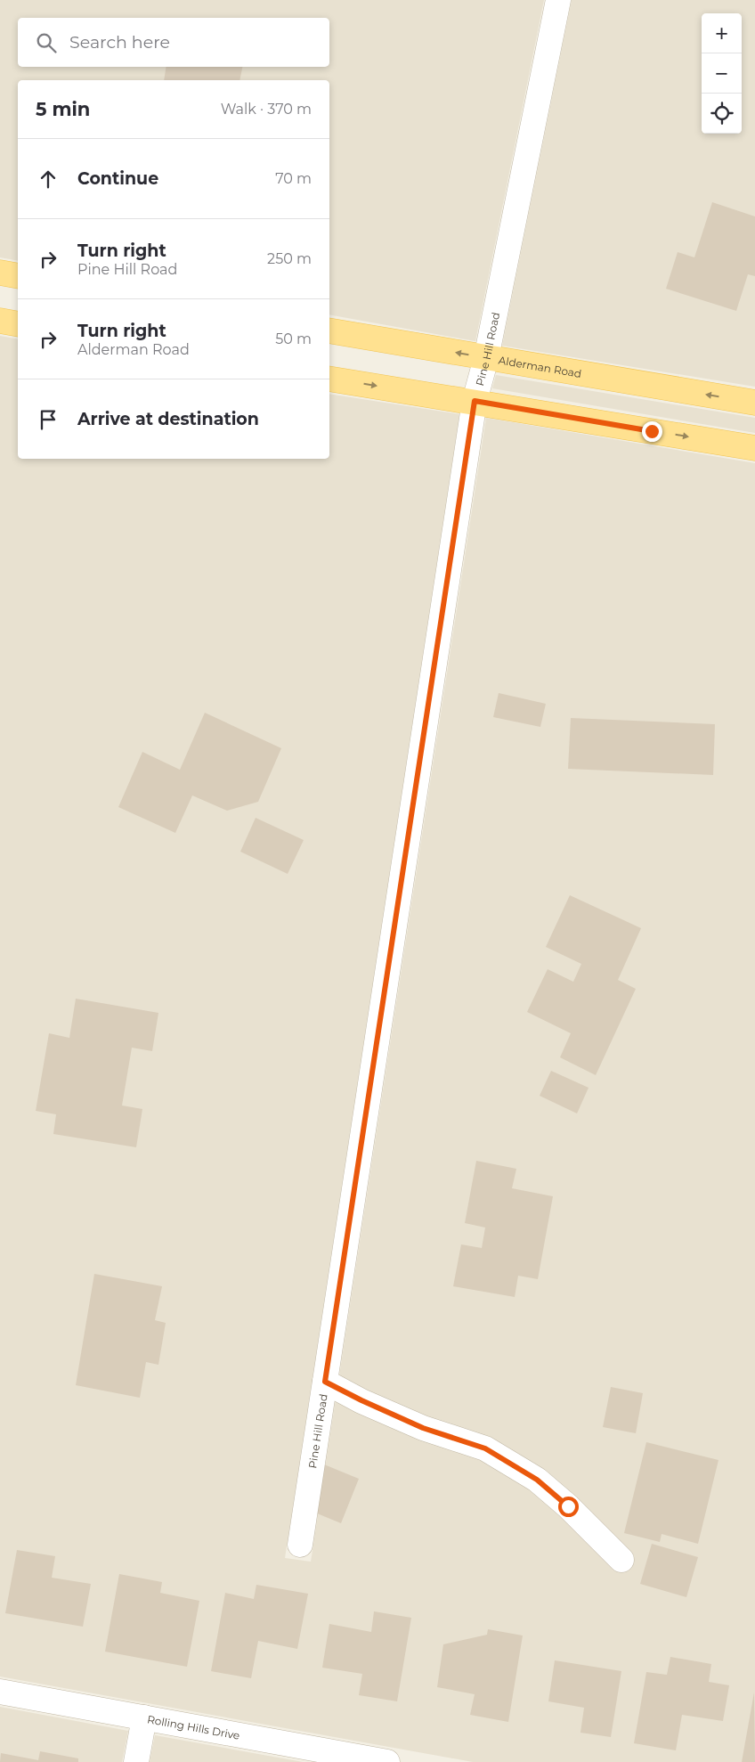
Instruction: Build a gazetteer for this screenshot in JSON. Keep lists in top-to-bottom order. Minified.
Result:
{"streets":{"main road":["Alderman Road"],"street":["Pine Hill Road","Rolling Hills Drive"]},"crossings":[["Pine Hill Road","Alderman Road"]],"page":{"map_buttons":["+","−"],"search":"Search here","heading":["5 min","Walk · 370 m"],"list":[["Continue","70 m"],["Turn right","Pine Hill Road","250 m"],["Turn right","Alderman Road","50 m"],"Arrive at destination"]}}
